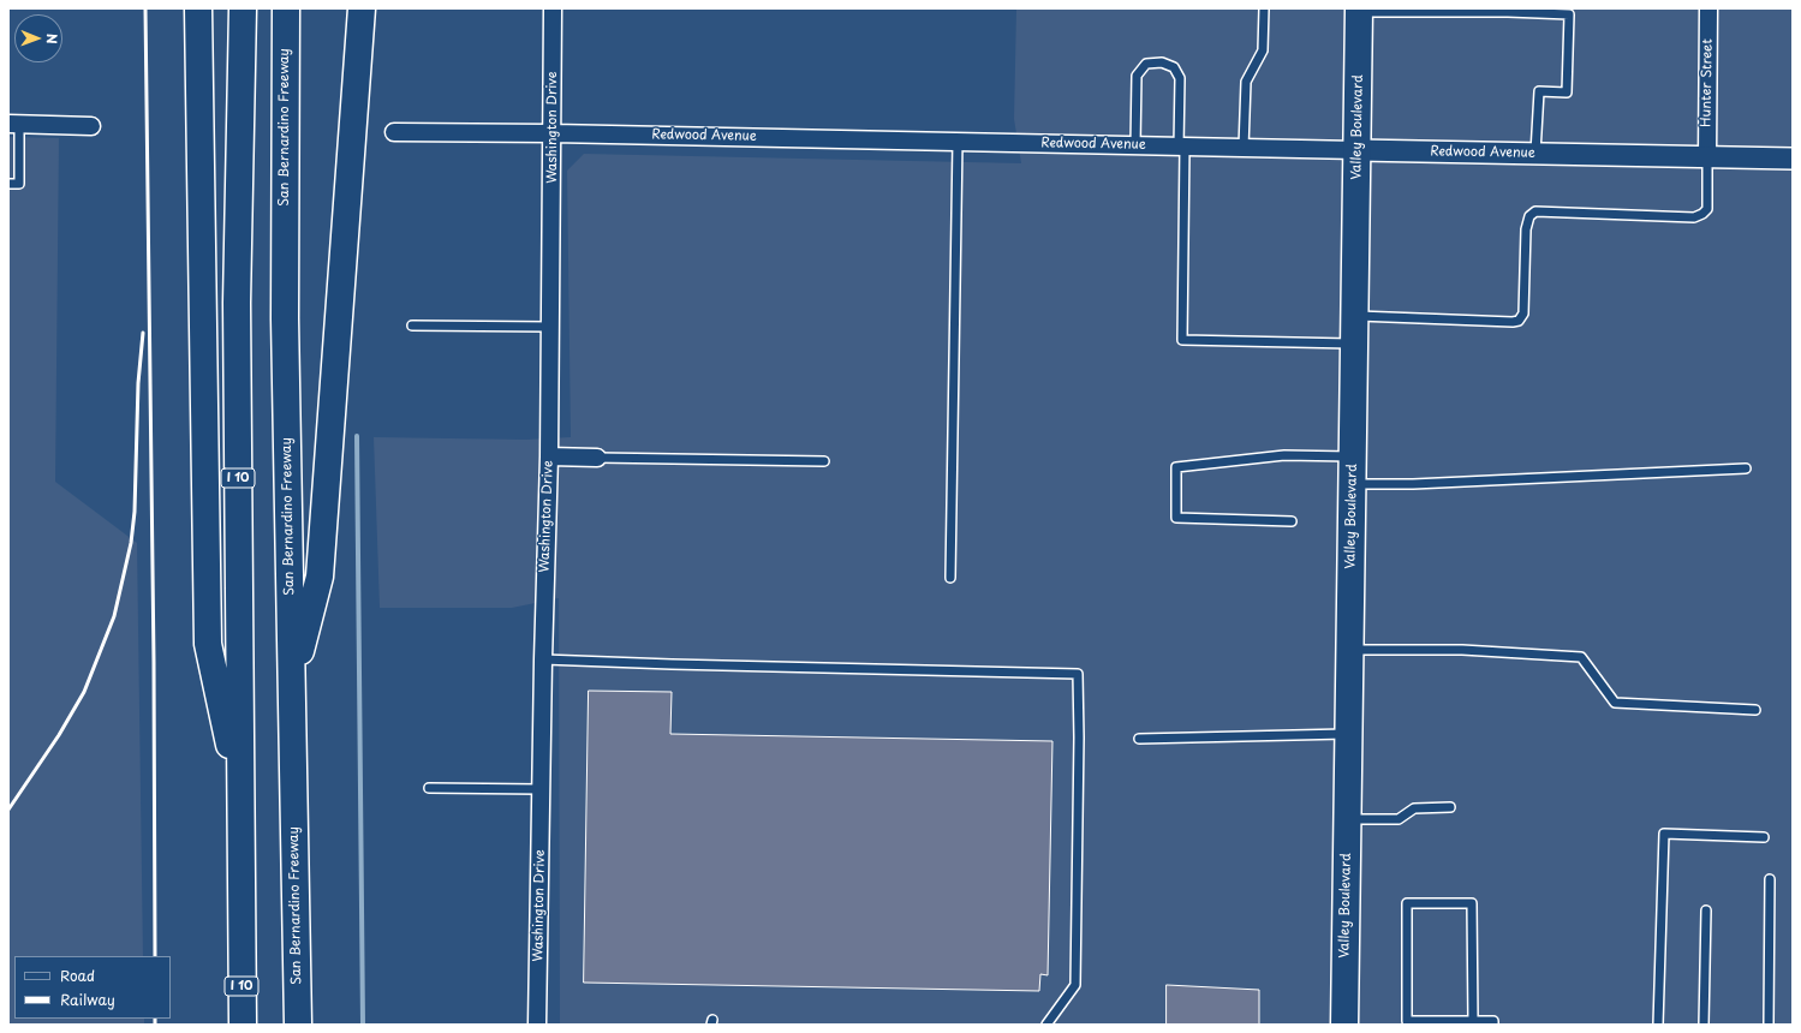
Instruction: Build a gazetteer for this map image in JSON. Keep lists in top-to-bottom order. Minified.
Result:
{"streets":{"main road":["San Bernardino Freeway","Valley Boulevard","I 10"],"street":["Hunter Street","Washington Drive","Redwood Avenue"]},"crossings":[["Hunter Street","Redwood Avenue"],["Washington Drive","Redwood Avenue"],["Valley Boulevard","Redwood Avenue"]],"legend":["Road","Railway"],"north":"right"}
